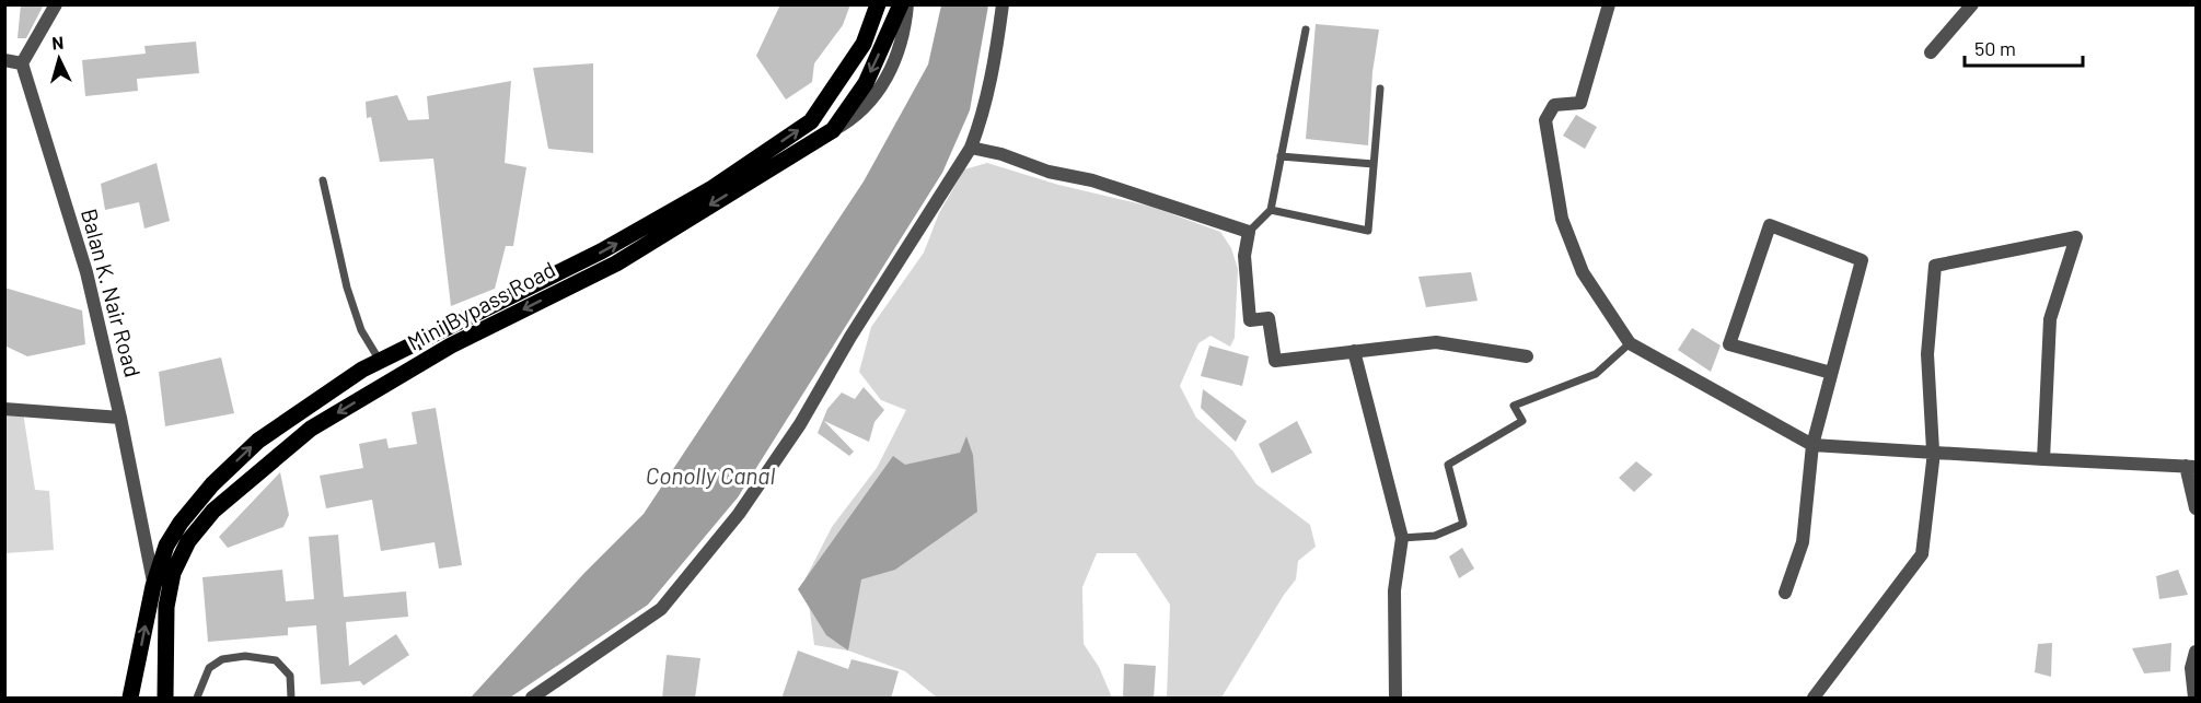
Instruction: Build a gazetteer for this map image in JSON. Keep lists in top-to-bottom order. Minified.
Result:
{"streets":{"main road":["Mini Bypass Road"],"street":["Balan K. Nair Road"]},"crossings":[["Balan K. Nair Road","Mini Bypass Road"]],"water":["Conolly Canal"],"scale_bar":"50 m","north":"top"}
